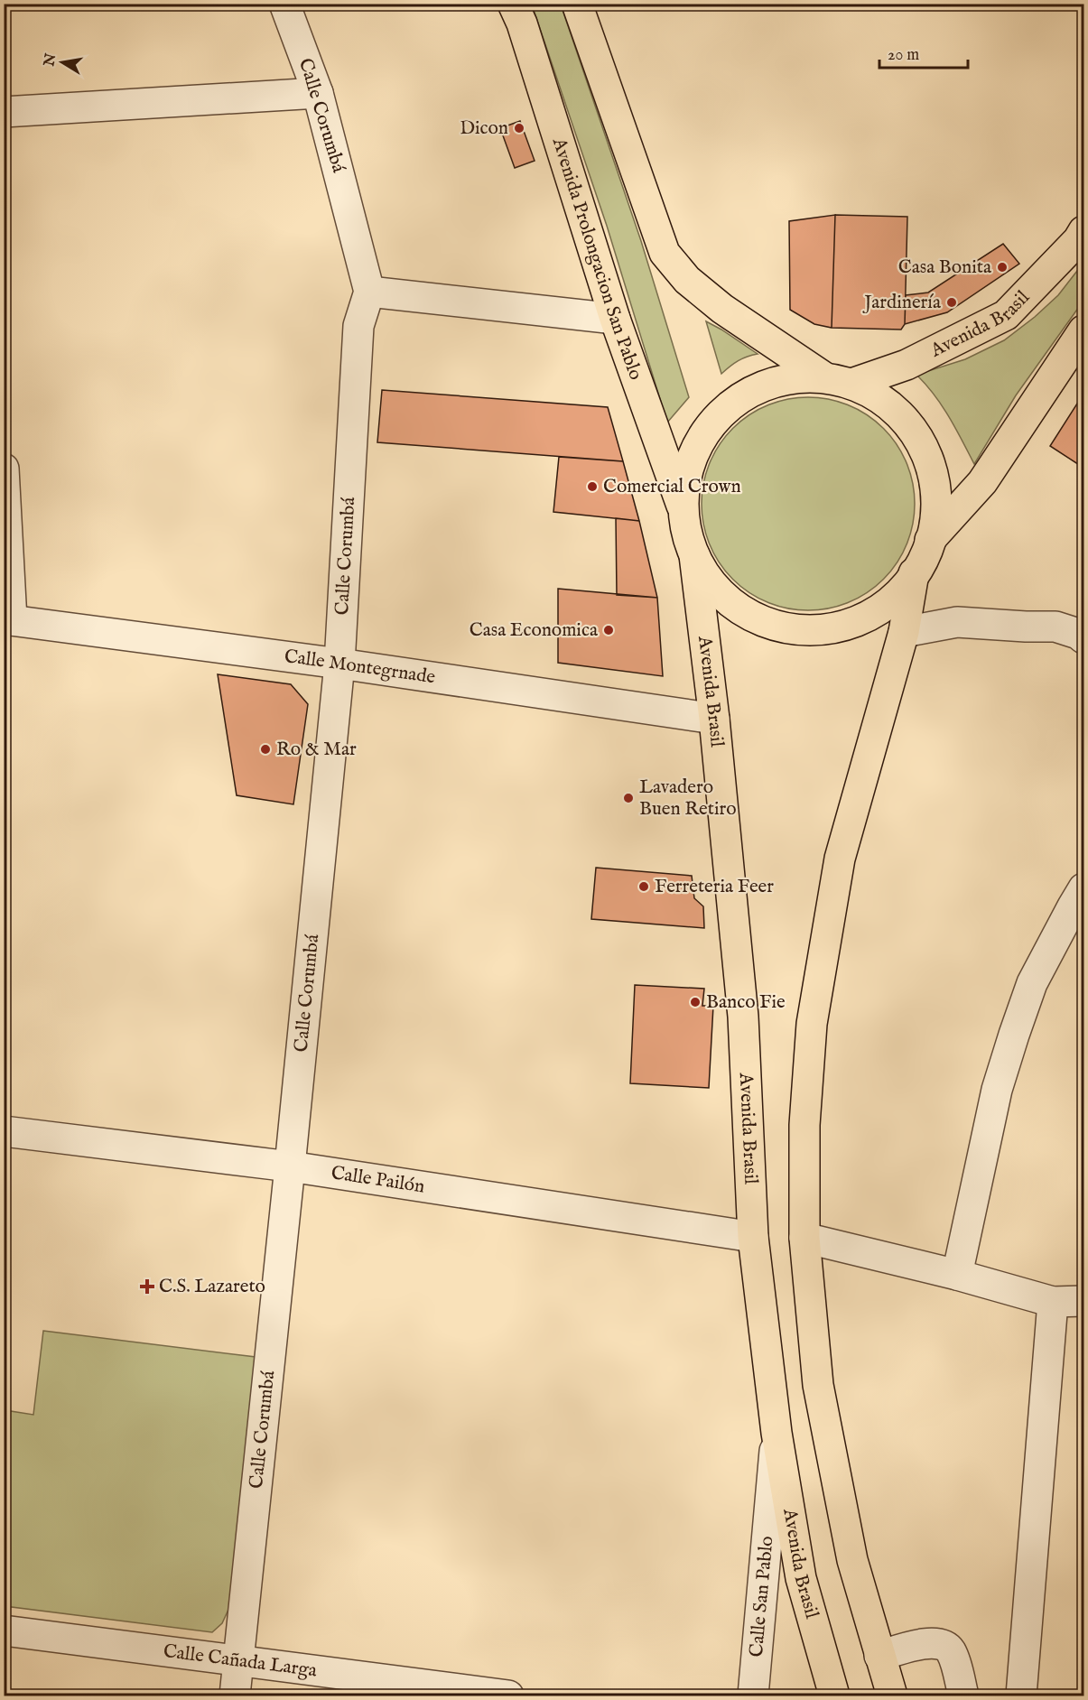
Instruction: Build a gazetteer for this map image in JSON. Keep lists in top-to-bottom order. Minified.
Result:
{"streets":{"main road":["Avenida Prolongacion San Pablo","Avenida Brasil"],"street":["Calle Corumbá","Calle Montegrnade","Calle Pailón","Calle San Pablo","Calle Cañada Larga"]},"crossings":[["Calle Corumbá","Calle Montegrnade"],["Calle Corumbá","Calle Pailón"],["Calle Corumbá","Calle Cañada Larga"],["Avenida Brasil","Calle Montegrnade"],["Avenida Brasil","Calle Pailón"],["Avenida Brasil","Calle San Pablo"]],"places":{"other":["Dicon","Casa Bonita","Jardinería","Comercial Crown","Casa Economica","Ro & Mar","Lavadero Buen Retiro","Ferreteria Feer","Banco Fie"],"health":["C.S. Lazareto"]},"scale_bar":"20 m","north":"left"}
